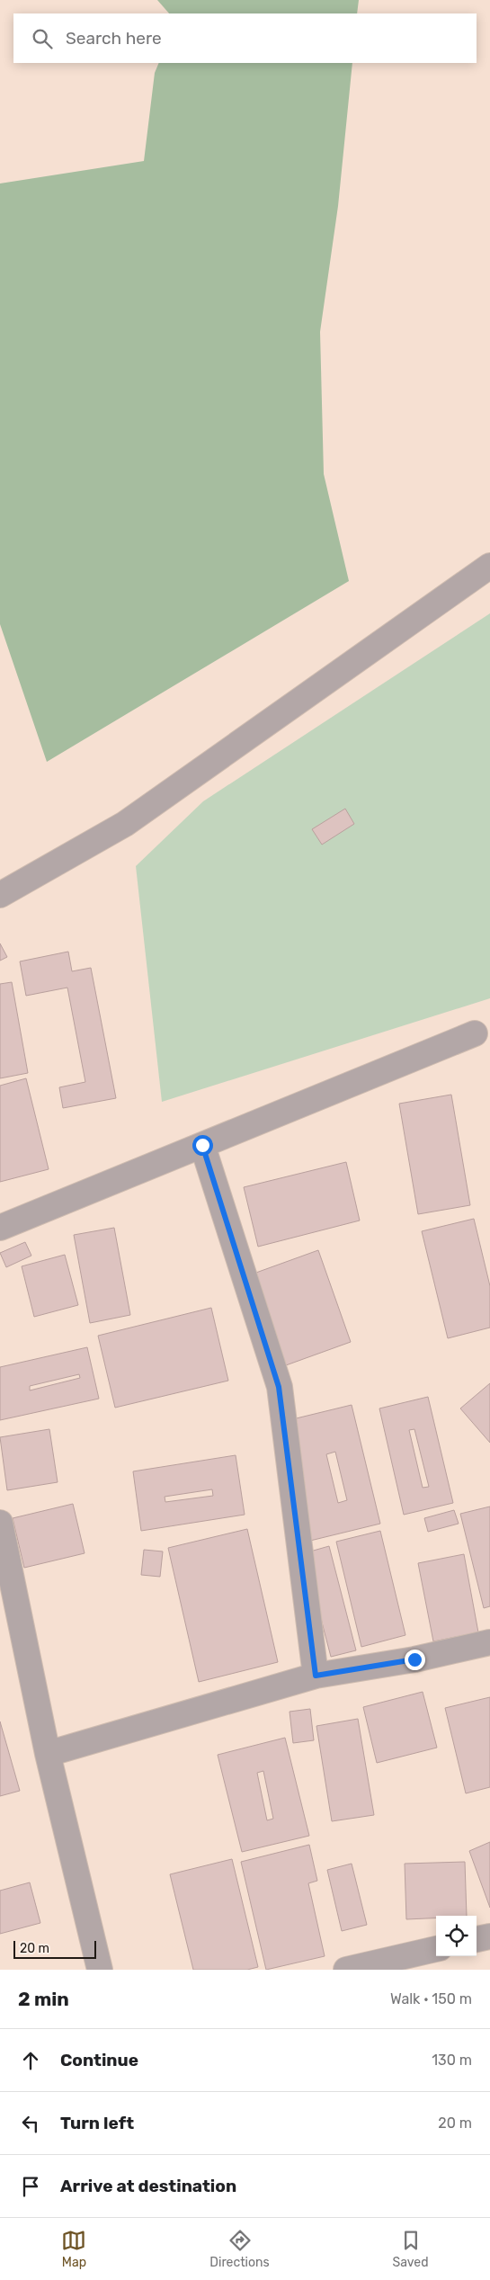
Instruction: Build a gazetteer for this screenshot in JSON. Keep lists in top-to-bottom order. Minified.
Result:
{"scale_bar":"20 m","page":{"search":"Search here","scale":"20 m","heading":["2 min","Walk · 150 m"],"list":[["Continue","130 m"],["Turn left","20 m"],"Arrive at destination"],"nav":["Map","Directions","Saved"]}}
